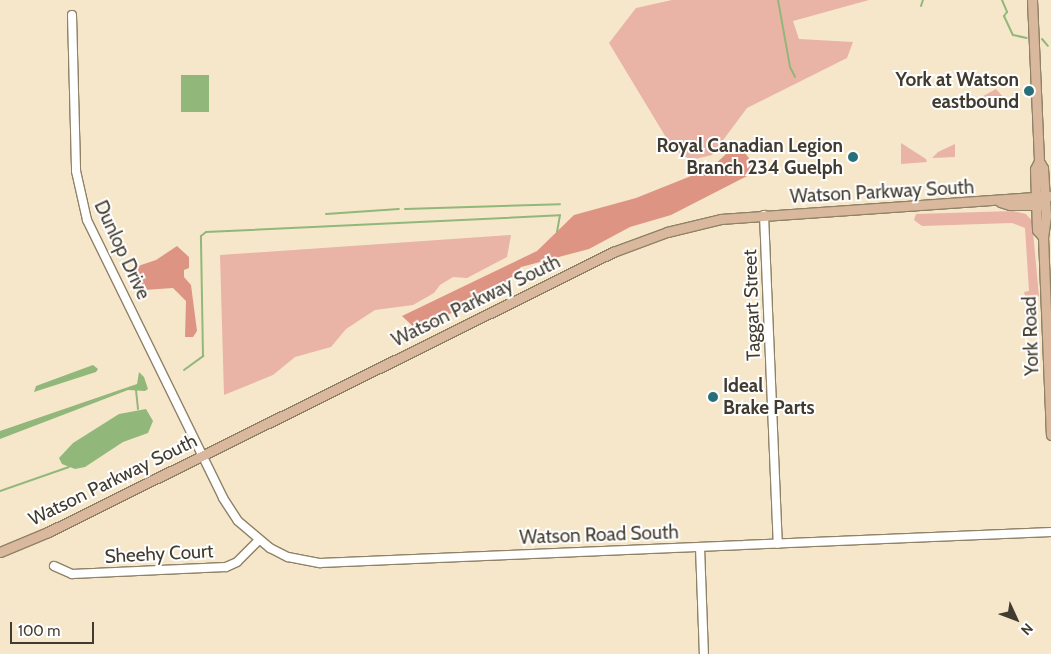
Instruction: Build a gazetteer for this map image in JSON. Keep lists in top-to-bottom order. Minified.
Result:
{"streets":{"main road":["Watson Parkway South","York Road"],"street":["Dunlop Drive","Taggart Street","Watson Road South","Sheehy Court"]},"crossings":[["Watson Parkway South","Dunlop Drive"],["Watson Parkway South","Taggart Street"],["Watson Parkway South","York Road"],["Watson Parkway South","Watson Road South"],["Dunlop Drive","Watson Road South"],["Taggart Street","Watson Road South"],["Watson Road South","Sheehy Court"]],"places":["York at Watson eastbound","Royal Canadian Legion Branch 234 Guelph","Ideal Brake Parts"],"scale_bar":"100 m","north":"bottom right"}
